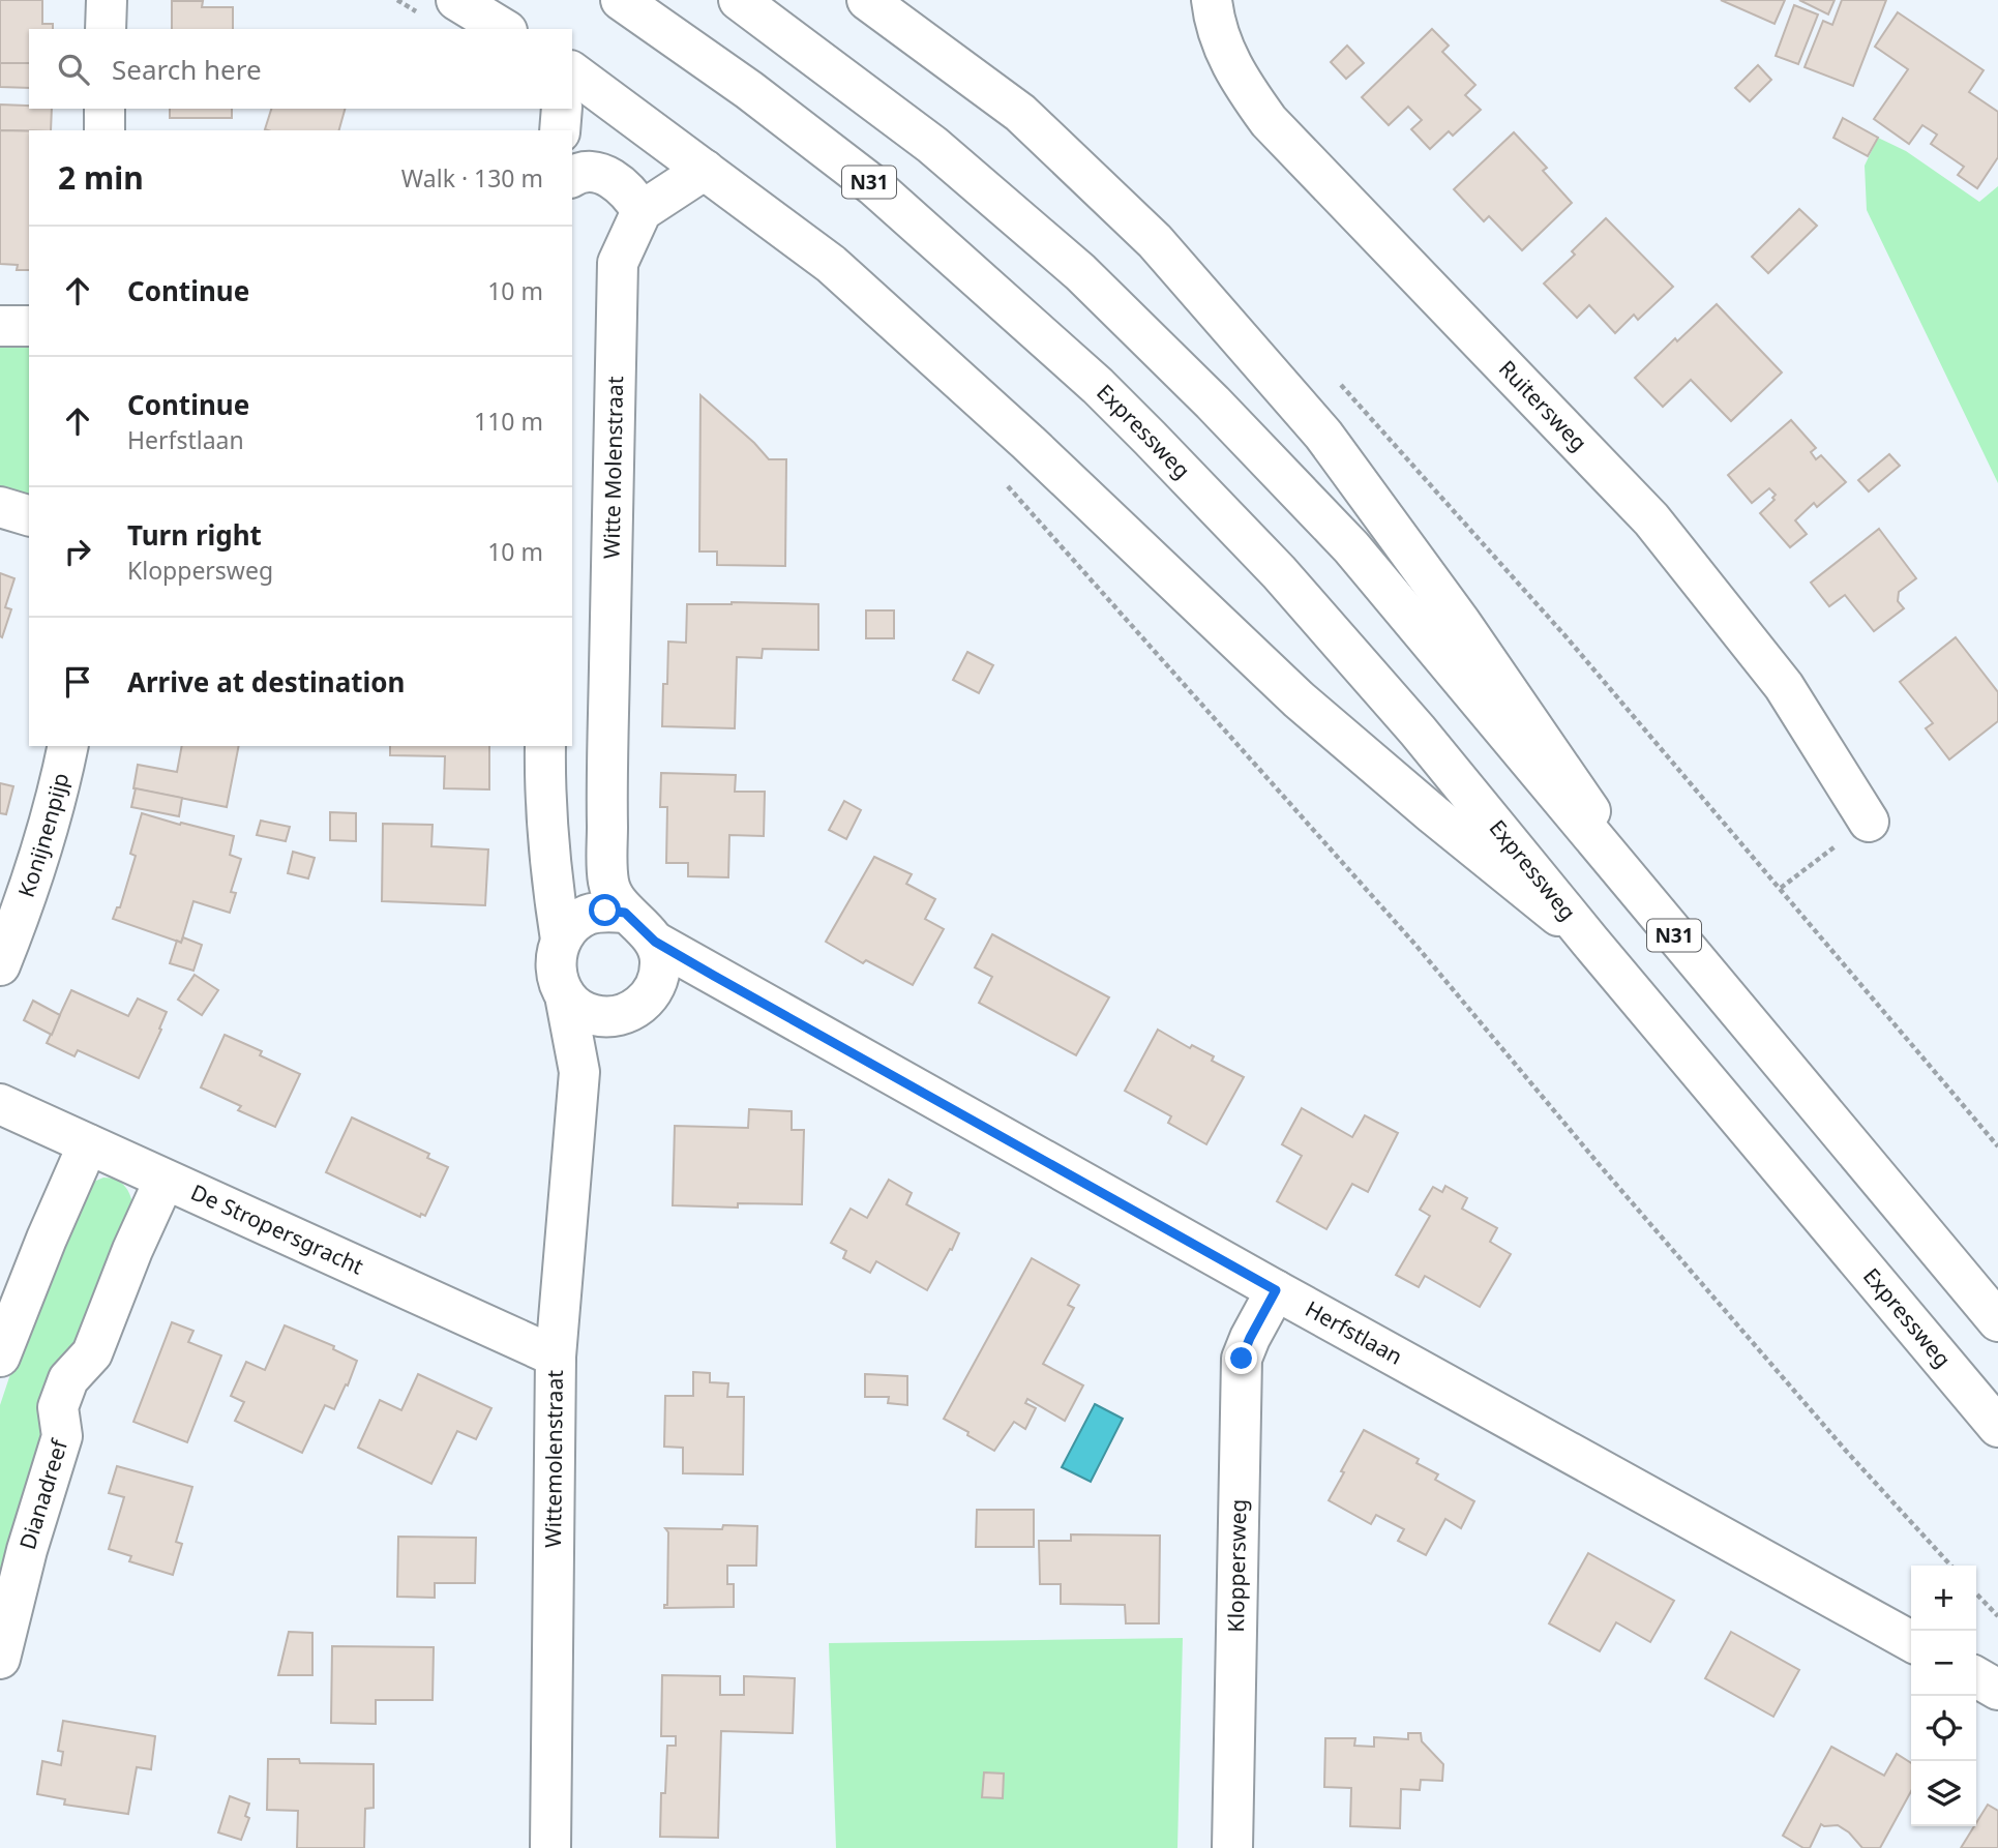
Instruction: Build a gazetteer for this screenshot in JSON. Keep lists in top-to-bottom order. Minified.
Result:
{"streets":{"main road":["N31","Ruitersweg","Expressweg","Witte Molenstraat","Konijnenpijp","De Stropersgracht","Herfstlaan","Wittemolenstraat","Dianadreef","Kloppersweg"]},"crossings":[["Expressweg","Witte Molenstraat"],["Witte Molenstraat","Herfstlaan"],["Witte Molenstraat","Wittemolenstraat"],["De Stropersgracht","Wittemolenstraat"],["De Stropersgracht","Dianadreef"],["Herfstlaan","Wittemolenstraat"],["Herfstlaan","Kloppersweg"]],"page":{"search":"Search here","heading":["2 min","Walk · 130 m"],"list":[["Continue","10 m"],["Continue","Herfstlaan","110 m"],["Turn right","Kloppersweg","10 m"],"Arrive at destination"],"map_buttons":["+","−"]}}
